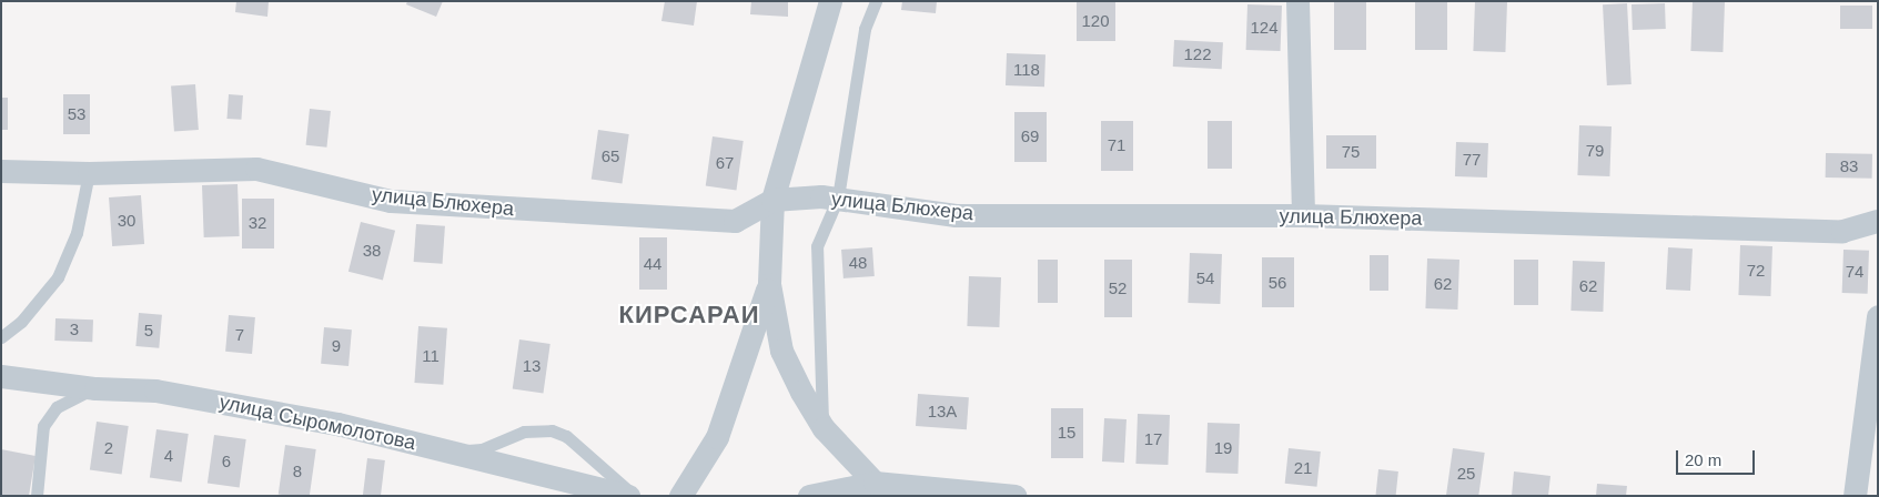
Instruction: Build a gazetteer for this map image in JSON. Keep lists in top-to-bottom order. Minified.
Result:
{"streets":{"street":["улица Блюхера","улица Сыромолотова"]},"districts":["КИРСАРАИ"],"house_numbers":["120","124","122","118","53","69","71","79","75","65","77","67","83","30","32","38","48","44","72","74","54","56","62","62","52","3","5","7","9","11","13","13А","15","17","2","19","4","6","21","8","25"],"scale_bar":"20 m"}
